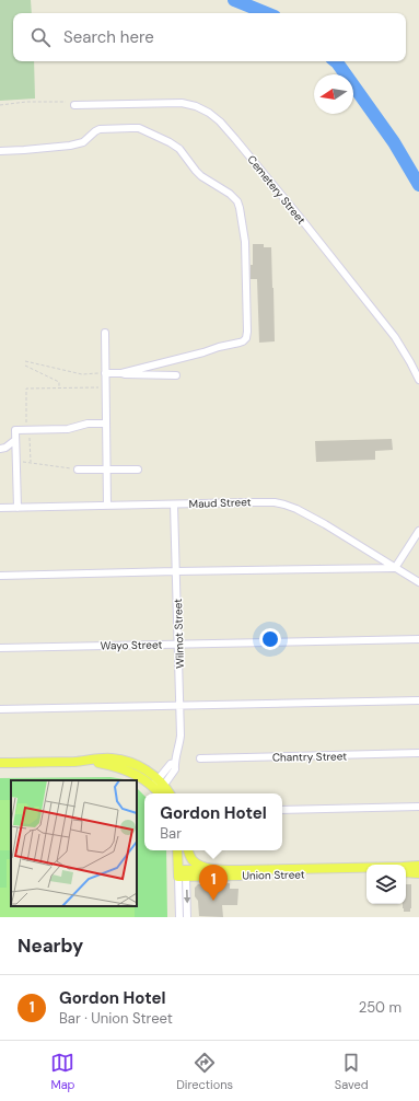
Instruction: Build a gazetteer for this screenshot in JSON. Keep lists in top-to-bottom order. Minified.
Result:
{"streets":{"main road":["Union Street"],"street":["Cemetery Street","Maud Street","Wilmot Street","Wayo Street","Chantry Street"]},"crossings":[["Maud Street","Wilmot Street"],["Wilmot Street","Wayo Street"]],"north":"left","page":{"search":"Search here","popup":["Gordon Hotel","Bar"],"pins":"1","heading":"Nearby","list":[{"mark":"1","name":"Gordon Hotel","note":"Bar · Union Street","value":"250 m"}],"nav":["Map","Directions","Saved"]}}
